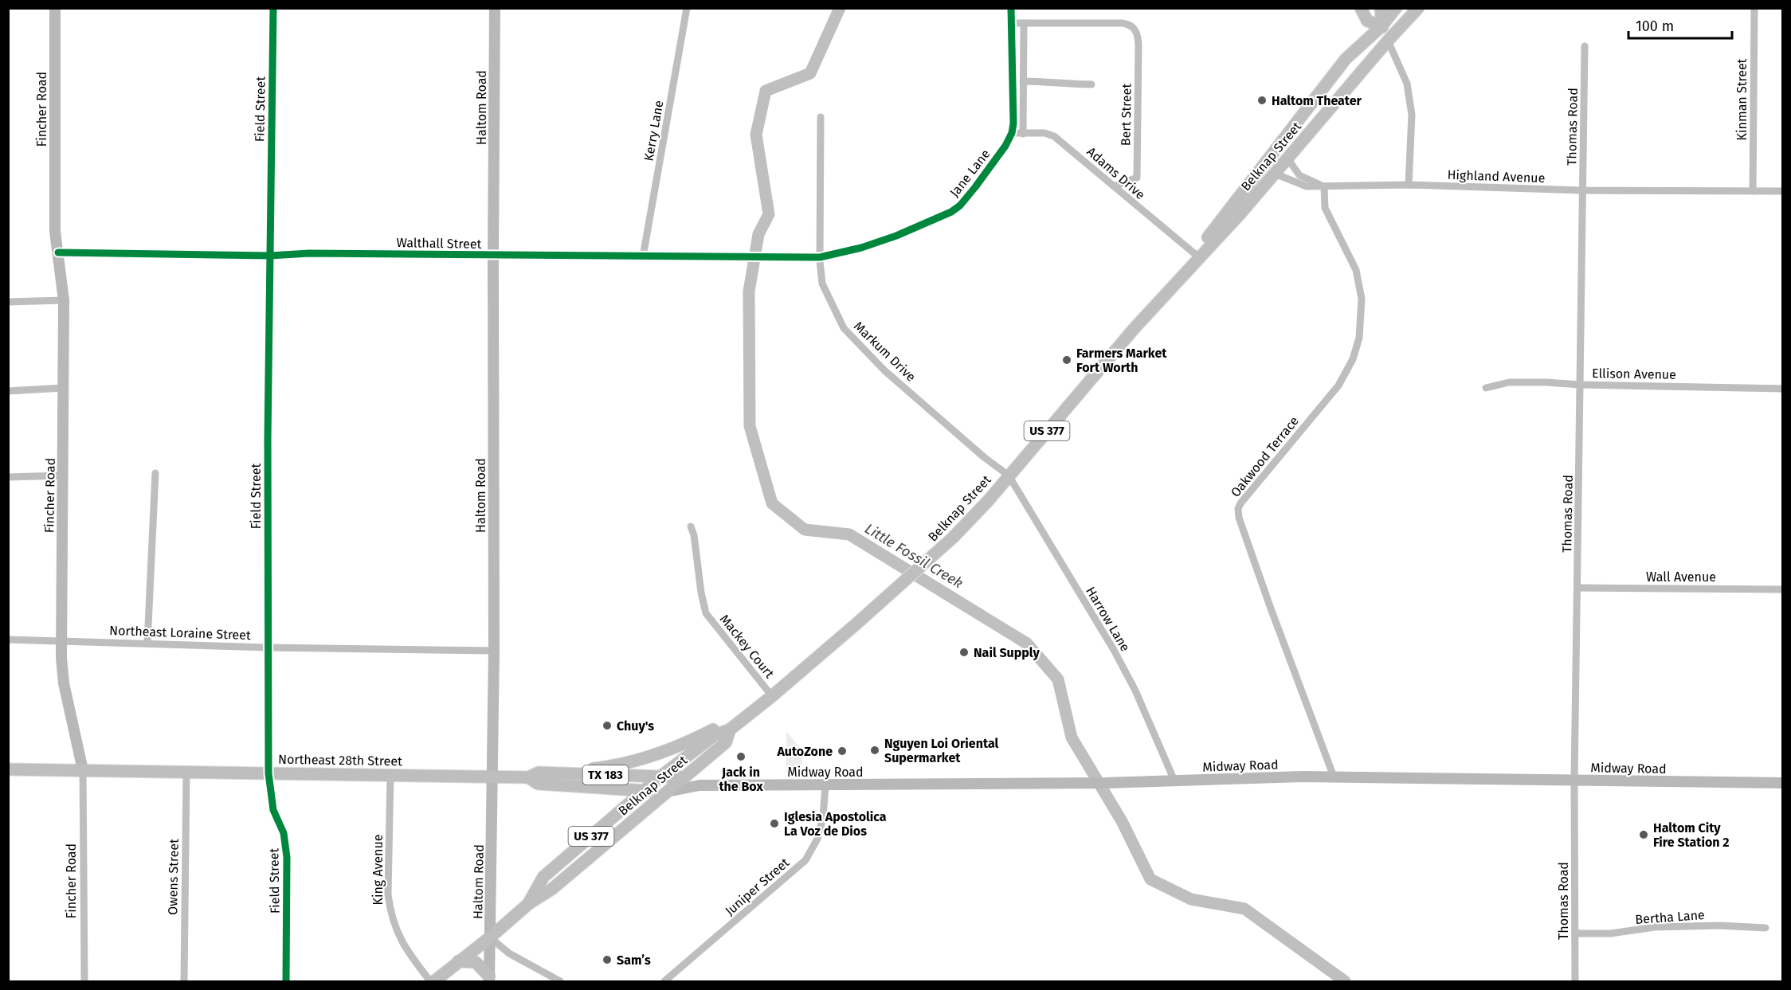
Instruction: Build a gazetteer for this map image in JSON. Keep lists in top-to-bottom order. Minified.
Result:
{"streets":{"main road":["Haltom Road","Fincher Road","Belknap Street","US 377","Northeast 28th Street","Midway Road","TX 183"],"street":["Kinman Street","Field Street","Bert Street","Thomas Road","Kerry Lane","Jane Lane","Adams Drive","Highland Avenue","Walthall Street","Markum Drive","Ellison Avenue","Oakwood Terrace","Wall Avenue","Harrow Lane","Northeast Loraine Street","Mackey Court","King Avenue","Owens Street","Juniper Street","Bertha Lane"]},"crossings":[["Kinman Street","Highland Avenue"],["Haltom Road","Walthall Street"],["Haltom Road","US 377"],["Haltom Road","Northeast Loraine Street"],["Haltom Road","Northeast 28th Street"],["Fincher Road","Walthall Street"],["Fincher Road","Northeast Loraine Street"],["Fincher Road","Northeast 28th Street"],["Field Street","Walthall Street"],["Field Street","Northeast Loraine Street"],["Field Street","Northeast 28th Street"],["Bert Street","Jane Lane"],["Bert Street","Adams Drive"],["Thomas Road","Highland Avenue"],["Thomas Road","Ellison Avenue"],["Thomas Road","Wall Avenue"],["Thomas Road","Midway Road"],["Thomas Road","Bertha Lane"],["Kerry Lane","Walthall Street"],["Belknap Street","Adams Drive"],["Belknap Street","Markum Drive"],["Belknap Street","US 377"],["Belknap Street","Harrow Lane"],["Belknap Street","Mackey Court"],["Belknap Street","Northeast 28th Street"],["Belknap Street","Midway Road"],["Jane Lane","Adams Drive"],["Jane Lane","Walthall Street"],["Jane Lane","Markum Drive"],["Highland Avenue","Oakwood Terrace"],["Walthall Street","Markum Drive"],["Markum Drive","Harrow Lane"],["Oakwood Terrace","Midway Road"],["Harrow Lane","Midway Road"],["Northeast 28th Street","Midway Road"],["Northeast 28th Street","King Avenue"],["Northeast 28th Street","Owens Street"],["Midway Road","Juniper Street"]],"water":["Little Fossil Creek"],"places":["Haltom Theater","Farmers Market Fort Worth","Nail Supply","Chuy's","Nguyen Loi Oriental Supermarket","AutoZone","Jack in the Box","Iglesia Apostolica La Voz de Dios","Haltom City Fire Station 2","Sam’s"],"scale_bar":"100 m"}
